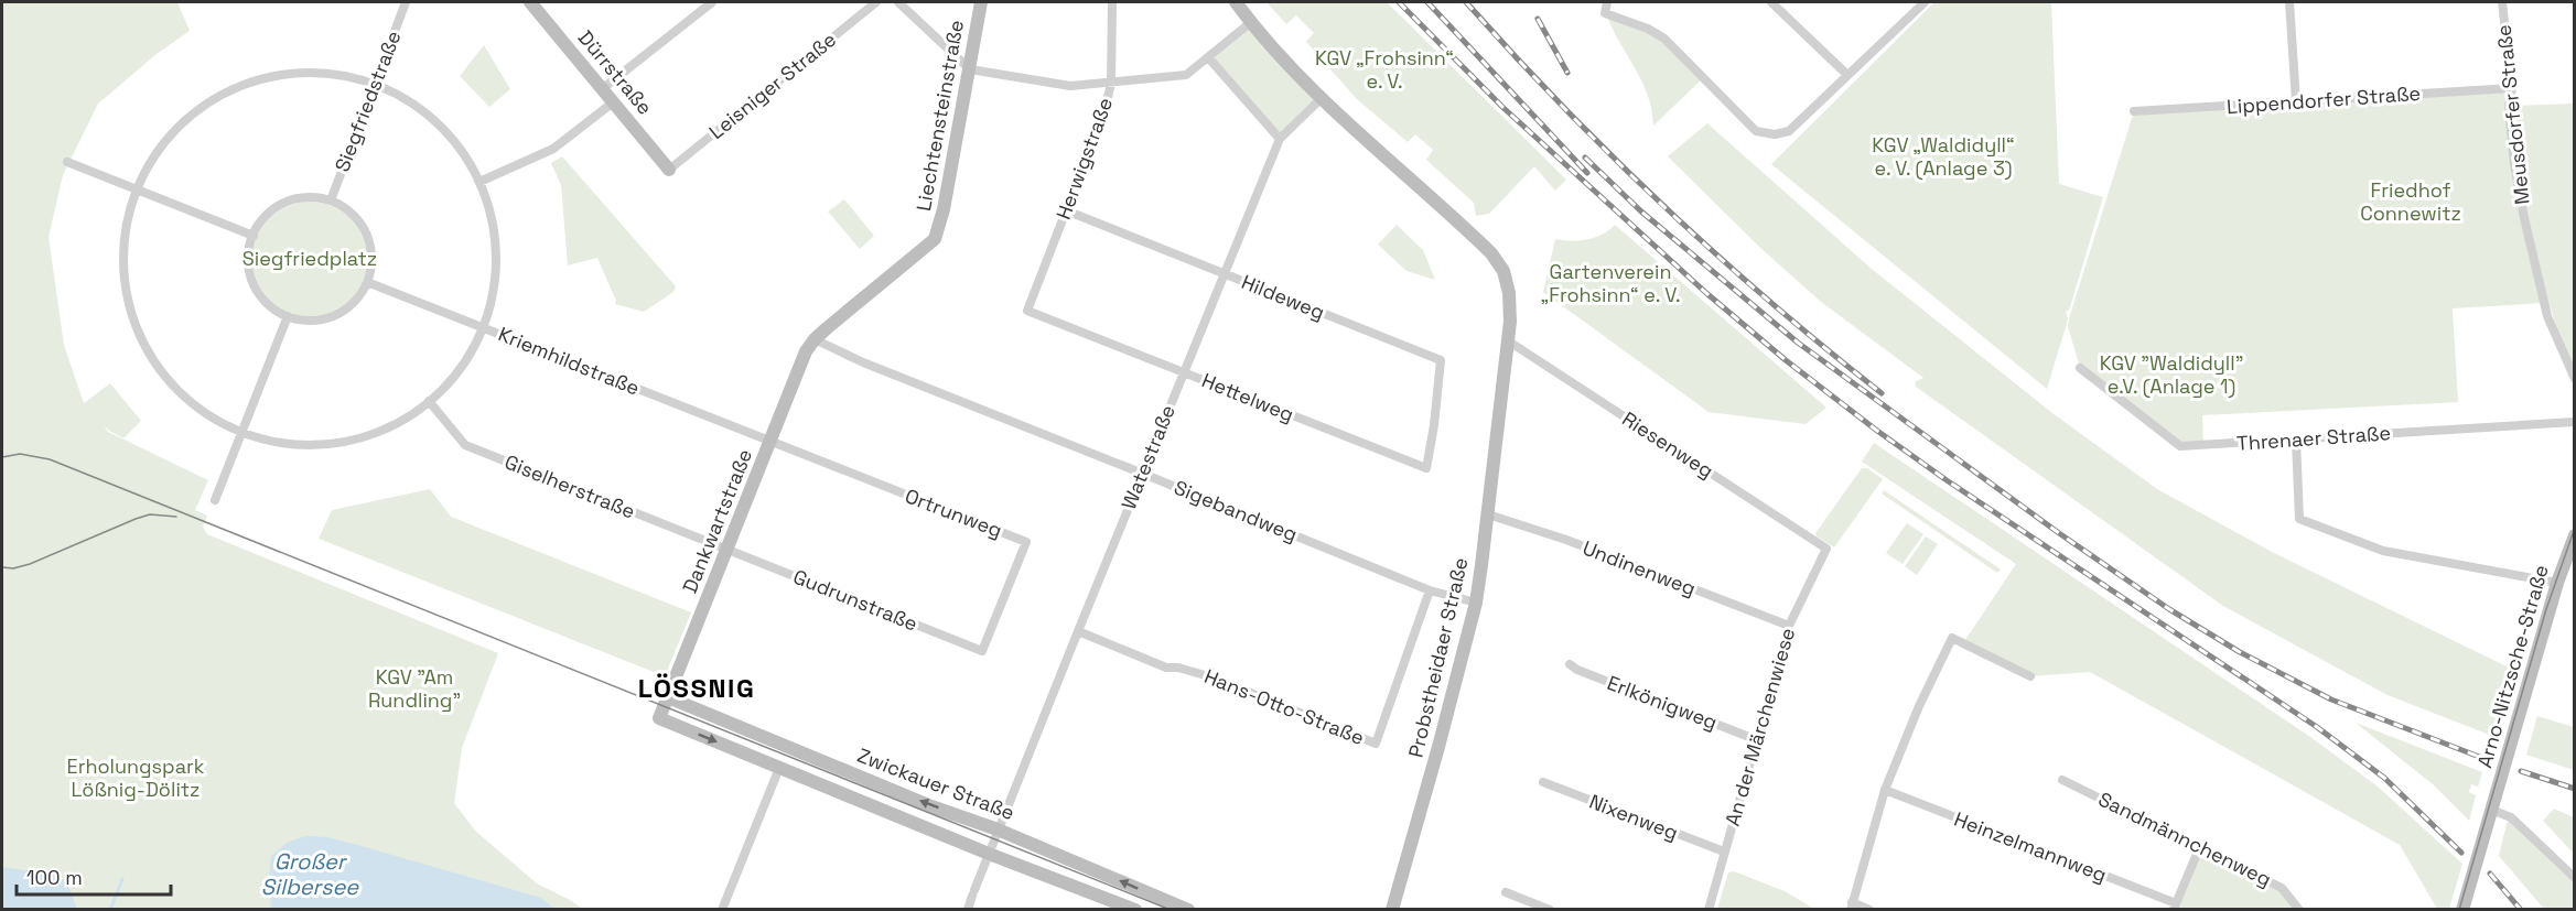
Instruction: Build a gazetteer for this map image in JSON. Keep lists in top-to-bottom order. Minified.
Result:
{"streets":{"main road":["Dürrstraße","Liechtensteinstraße","Dankwartstraße","Probstheidaer Straße","Arno-Nitzsche-Straße","Zwickauer Straße"],"street":["Leisniger Straße","Lippendorfer Straße","Siegfriedstraße","Meusdorfer Straße","Herwigstraße","Hildeweg","Kriemhildstraße","Hettelweg","Threnaer Straße","Riesenweg","Watestraße","Giselherstraße","Sigebandweg","Ortrunweg","Undinenweg","Gudrunstraße","Erlkönigweg","Hans-Otto-Straße","An der Märchenwiese","Nixenweg","Sandmännchenweg","Heinzelmannweg"]},"crossings":[["Dürrstraße","Leisniger Straße"],["Lippendorfer Straße","Meusdorfer Straße"],["Siegfriedstraße","Kriemhildstraße"],["Liechtensteinstraße","Sigebandweg"],["Liechtensteinstraße","Dankwartstraße"],["Herwigstraße","Hildeweg"],["Herwigstraße","Hettelweg"],["Hildeweg","Hettelweg"],["Hildeweg","Watestraße"],["Kriemhildstraße","Ortrunweg"],["Kriemhildstraße","Dankwartstraße"],["Hettelweg","Watestraße"],["Riesenweg","Probstheidaer Straße"],["Riesenweg","An der Märchenwiese"],["Watestraße","Sigebandweg"],["Watestraße","Probstheidaer Straße"],["Watestraße","Hans-Otto-Straße"],["Watestraße","Zwickauer Straße"],["Giselherstraße","Dankwartstraße"],["Giselherstraße","Gudrunstraße"],["Sigebandweg","Dankwartstraße"],["Sigebandweg","Probstheidaer Straße"],["Sigebandweg","Hans-Otto-Straße"],["Ortrunweg","Dankwartstraße"],["Ortrunweg","Gudrunstraße"],["Dankwartstraße","Gudrunstraße"],["Dankwartstraße","Zwickauer Straße"],["Undinenweg","Probstheidaer Straße"],["Undinenweg","An der Märchenwiese"],["Erlkönigweg","An der Märchenwiese"],["An der Märchenwiese","Nixenweg"]],"districts":["LÖSSNIG"],"water":["Großer Silbersee"],"parks":["KGV „Frohsinn“ e. V.","KGV „Waldidyll“ e. V. (Anlage 3)","Friedhof Connewitz","Siegfriedplatz","Gartenverein „Frohsinn“ e. V.","KGV \"Waldidyll\" e.V. (Anlage 1)","KGV \"Am Rundling\"","Erholungspark Lößnig-Dölitz"],"scale_bar":"100 m"}
